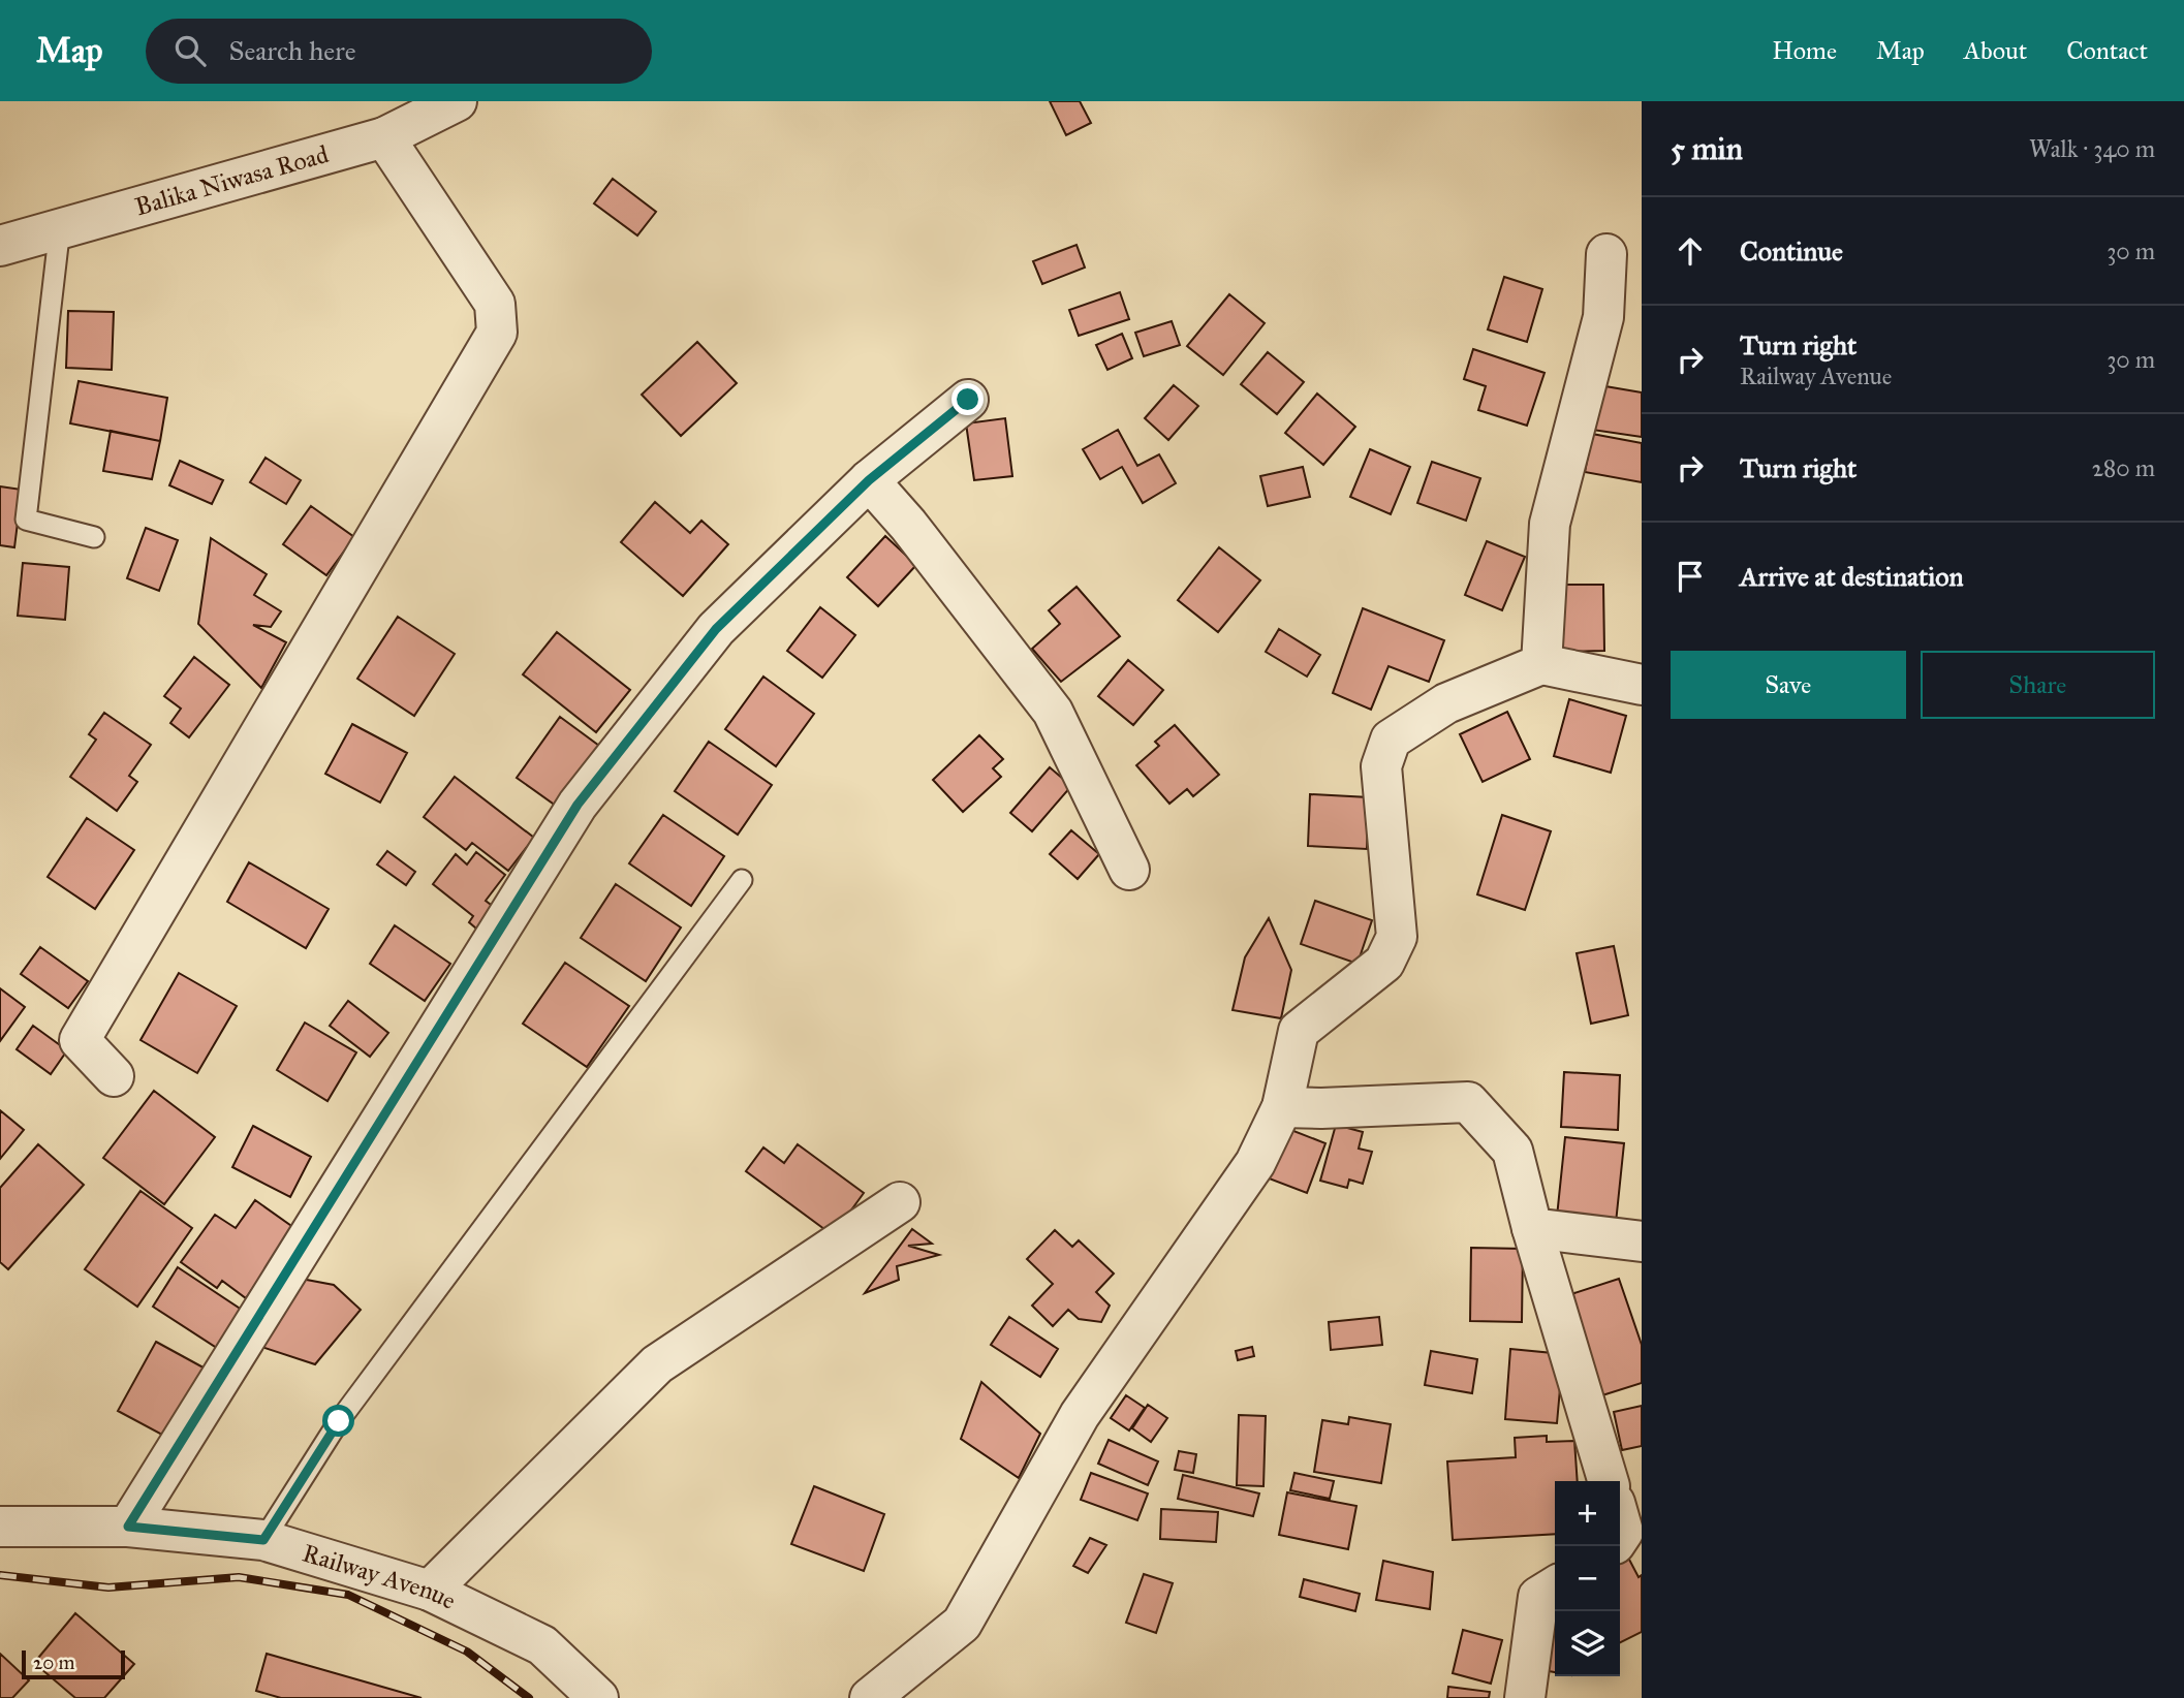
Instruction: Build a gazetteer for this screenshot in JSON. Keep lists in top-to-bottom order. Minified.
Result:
{"streets":{"street":["Balika Niwasa Road","Railway Avenue"]},"scale_bar":"20 m","page":{"header":"Map","search":"Search here","nav":["Home","Map","About","Contact"],"heading":["5 min","Walk · 340 m"],"list":[["Continue","30 m"],["Turn right","Railway Avenue","30 m"],["Turn right","280 m"],"Arrive at destination"],"buttons":["Save","Share"],"map_buttons":["+","−"],"scale":"20 m"}}
